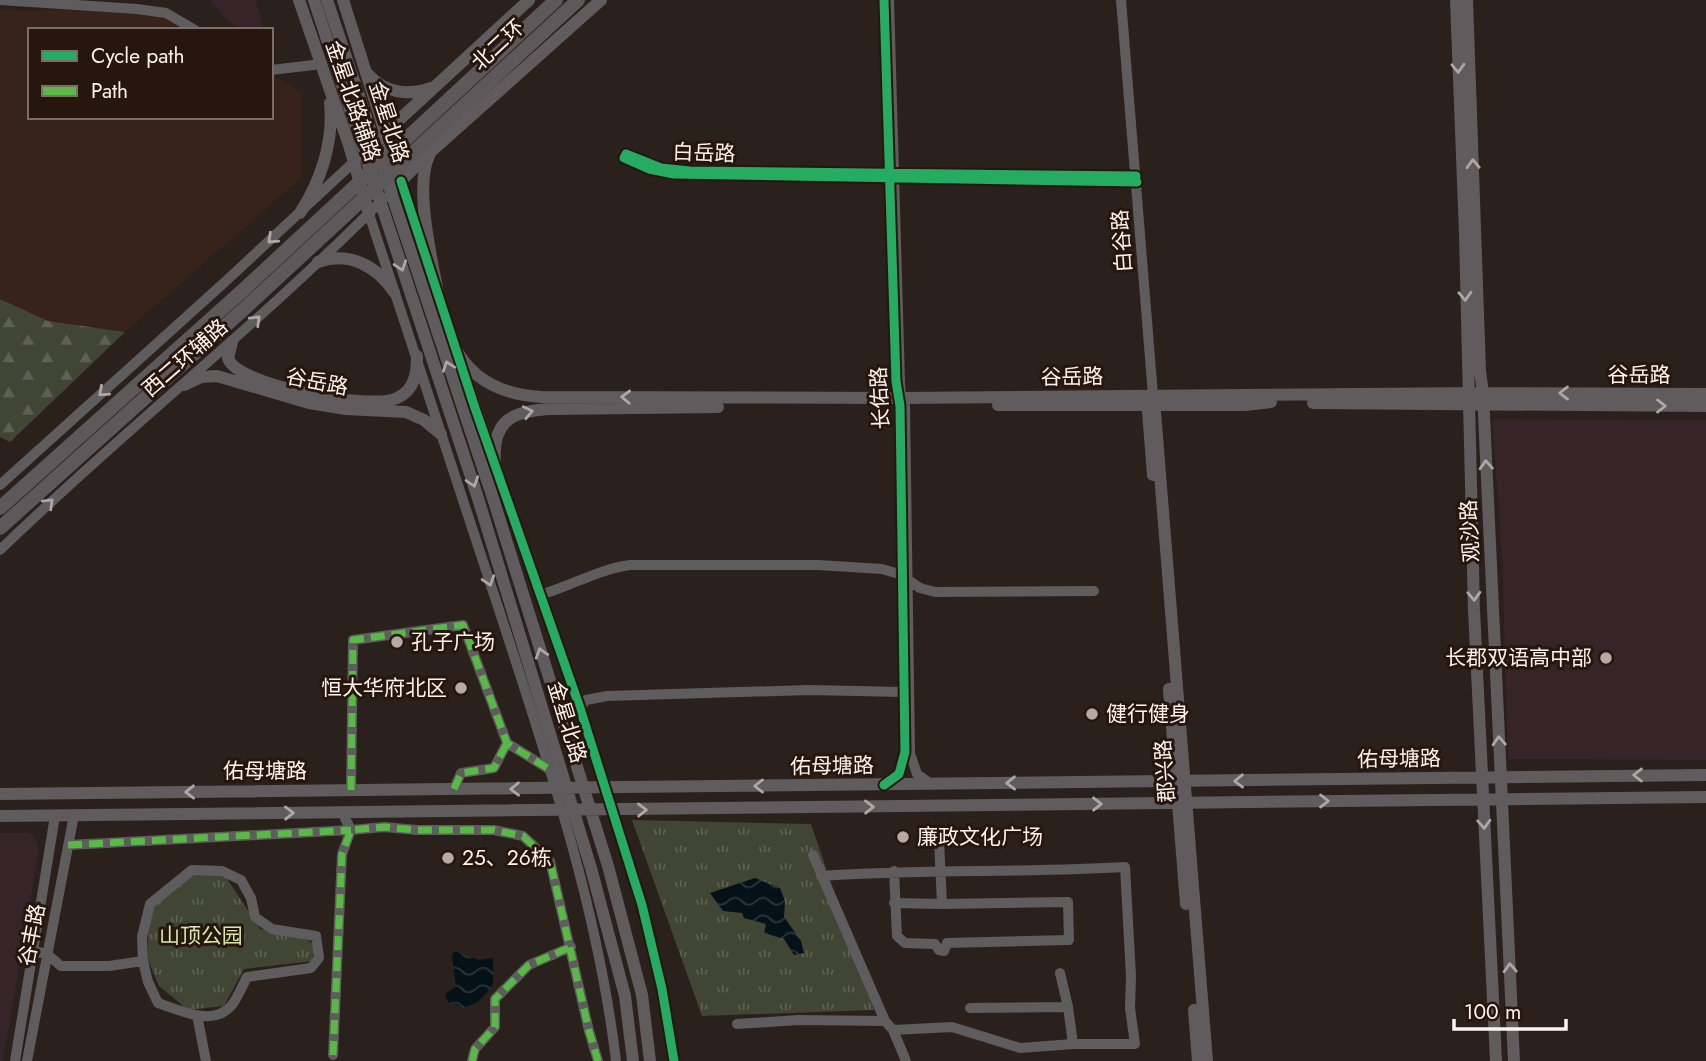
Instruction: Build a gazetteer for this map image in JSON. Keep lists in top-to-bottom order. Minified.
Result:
{"streets":{"highway":["北二环"],"main road":["金星北路辅路","金星北路","谷岳路","观沙路","佑母塘路","郡兴路"],"street":["白岳路","白谷路","西二环辅路","长佑路","谷丰路"]},"crossings":[["金星北路辅路","金星北路"],["金星北路辅路","西二环辅路"],["金星北路","西二环辅路"],["金星北路","佑母塘路"],["白岳路","白谷路"],["白岳路","长佑路"],["白谷路","谷岳路"],["白谷路","郡兴路"],["西二环辅路","谷岳路"],["谷岳路","长佑路"],["谷岳路","观沙路"],["谷岳路","郡兴路"],["长佑路","佑母塘路"],["观沙路","佑母塘路"],["佑母塘路","郡兴路"],["佑母塘路","谷丰路"]],"parks":["山顶公园"],"places":["孔子广场","长郡双语高中部","恒大华府北区","健行健身","廉政文化广场","25、26栋"],"legend":["Cycle path","Path"],"scale_bar":"100 m"}
